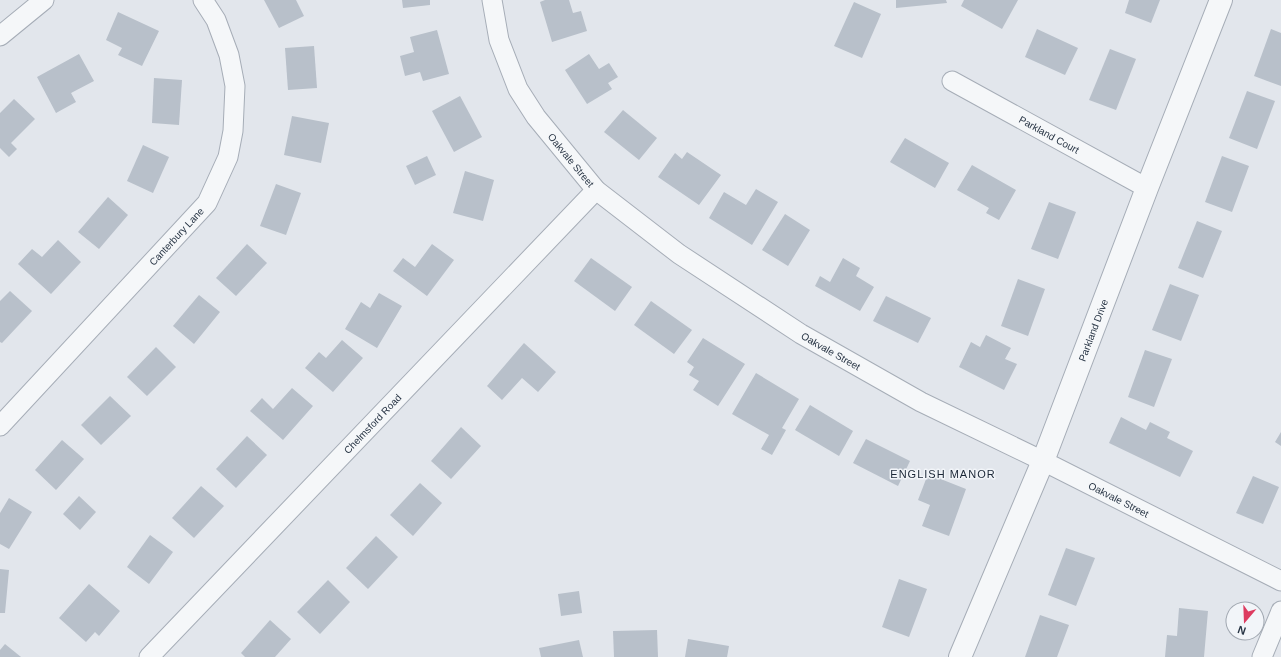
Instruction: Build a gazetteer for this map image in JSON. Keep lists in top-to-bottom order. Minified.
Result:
{"streets":{"street":["Parkland Court","Oakvale Street","Canterbury Lane","Parkland Drive","Chelmsford Road"]},"crossings":[["Parkland Court","Parkland Drive"],["Oakvale Street","Parkland Drive"],["Oakvale Street","Chelmsford Road"]],"districts":["ENGLISH MANOR"],"north":"bottom"}
